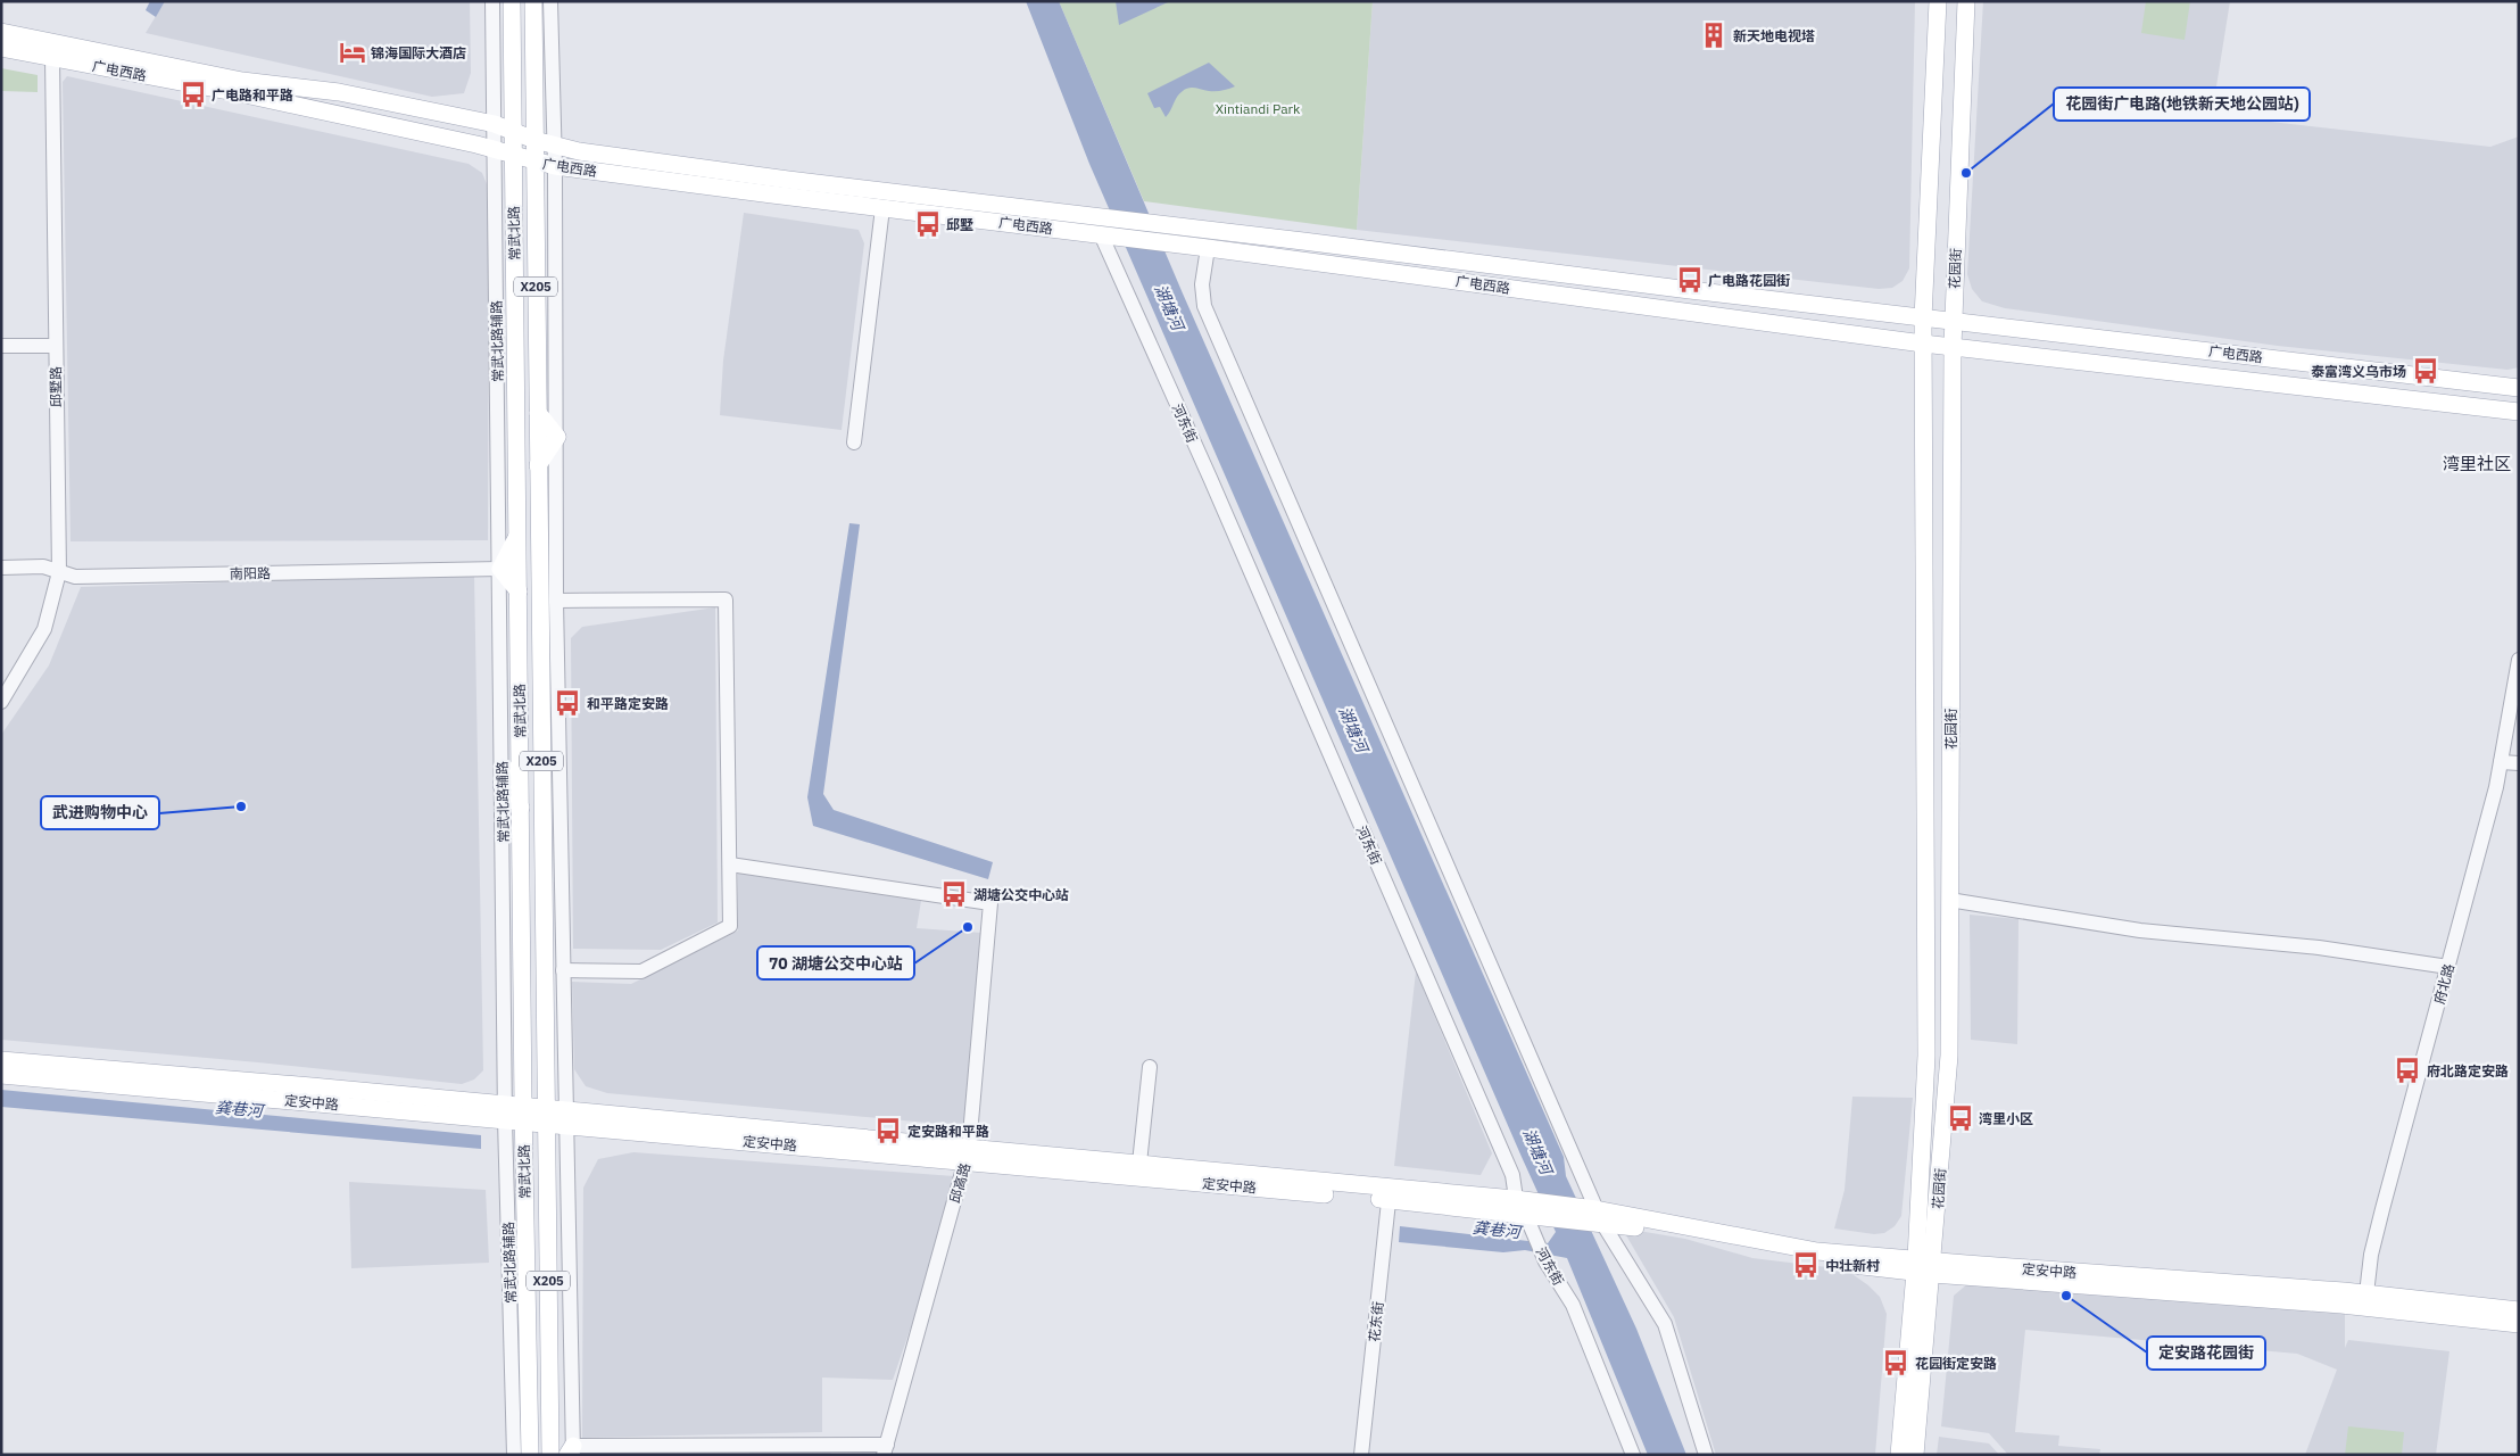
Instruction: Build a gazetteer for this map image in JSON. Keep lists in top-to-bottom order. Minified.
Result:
{"streets":{"main road":["广电西路","常武北路","花园街","X205","定安中路"],"street":["常武北路辅路","邱墅路","河东街","南阳路","府北路","邱高路","花东街"]},"crossings":[["广电西路","常武北路"],["广电西路","花园街"],["广电西路","常武北路辅路"],["广电西路","邱墅路"],["广电西路","河东街"],["常武北路","常武北路辅路"],["常武北路","定安中路"],["花园街","定安中路"],["常武北路辅路","南阳路"],["常武北路辅路","定安中路"],["邱墅路","南阳路"],["河东街","定安中路"],["府北路","定安中路"],["定安中路","邱高路"],["定安中路","花东街"]],"districts":["湾里社区"],"water":["湖塘河","龚巷河"],"parks":["Xintiandi Park"],"places":{"building":["新天地电视塔"],"hotel":["锦海国际大酒店"],"bus stop":["广电路和平路","邱墅","广电路花园街","泰富湾义乌市场","和平路定安路","湖塘公交中心站","府北路定安路","湾里小区","定安路和平路","中壮新村","花园街定安路"],"other":["花园街广电路(地铁新天地公园站)","武进购物中心","70 湖塘公交中心站","定安路花园街"]}}
